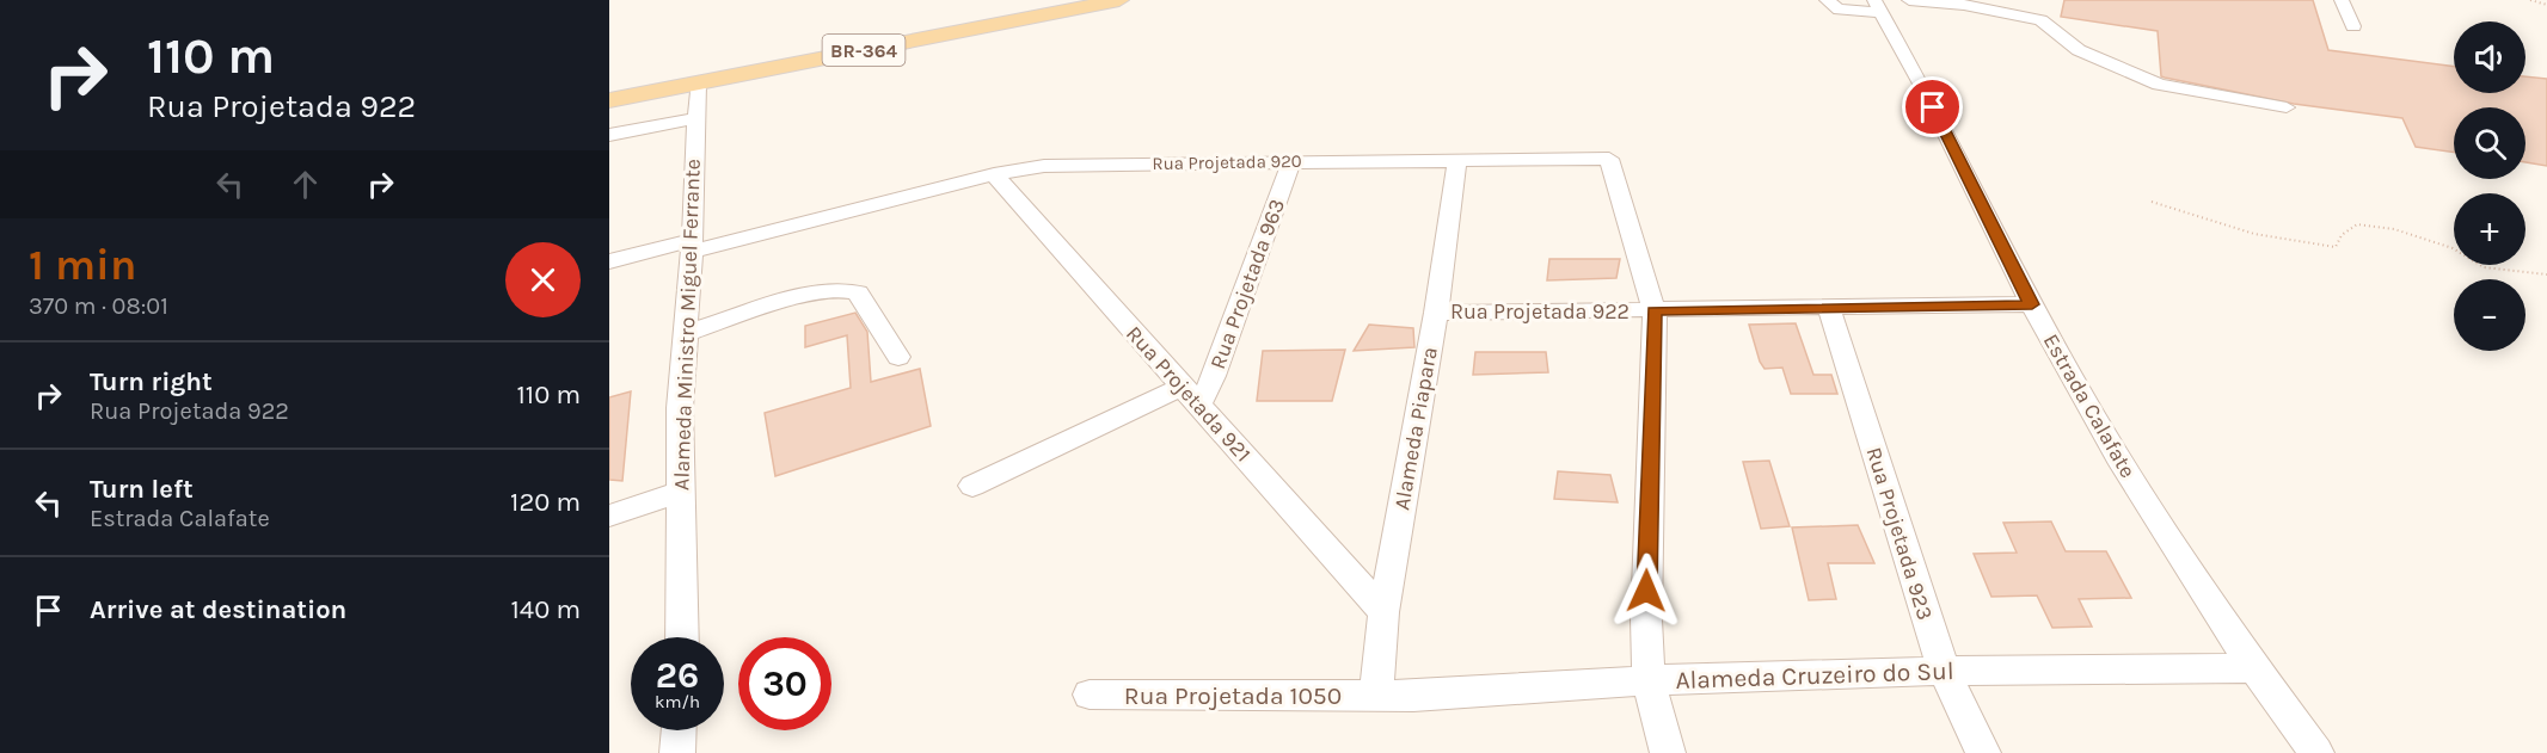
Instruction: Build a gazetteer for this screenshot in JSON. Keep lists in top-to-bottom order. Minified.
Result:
{"streets":{"main road":["BR-364"],"street":["Rua Projetada 920","Rua Projetada 963","Rua Projetada 922","Alameda Ministro Miguel Ferrante","Rua Projetada 921","Estrada Calafate","Alameda Piapara","Rua Projetada 923","Alameda Cruzeiro do Sul","Rua Projetada 1050"]},"crossings":[["BR-364","Alameda Ministro Miguel Ferrante"],["Rua Projetada 920","Rua Projetada 963"],["Rua Projetada 920","Rua Projetada 922"],["Rua Projetada 920","Alameda Ministro Miguel Ferrante"],["Rua Projetada 920","Rua Projetada 921"],["Rua Projetada 920","Alameda Piapara"],["Rua Projetada 963","Rua Projetada 921"],["Rua Projetada 922","Estrada Calafate"],["Rua Projetada 922","Alameda Piapara"],["Rua Projetada 922","Rua Projetada 923"],["Rua Projetada 921","Alameda Piapara"],["Estrada Calafate","Alameda Cruzeiro do Sul"],["Alameda Piapara","Alameda Cruzeiro do Sul"],["Alameda Piapara","Rua Projetada 1050"],["Rua Projetada 923","Alameda Cruzeiro do Sul"],["Alameda Cruzeiro do Sul","Rua Projetada 1050"]],"page":{"turn":["110 m","Rua Projetada 922"],"map_buttons":["+","−"],"heading":["1 min","370 m · 08:01"],"list":[{"name":"Turn right","note":"Rua Projetada 922","value":"110 m"},{"name":"Turn left","note":"Estrada Calafate","value":"120 m"},{"name":"Arrive at destination","value":"140 m"}],"speed":"26 km/h","limit":"30"}}
